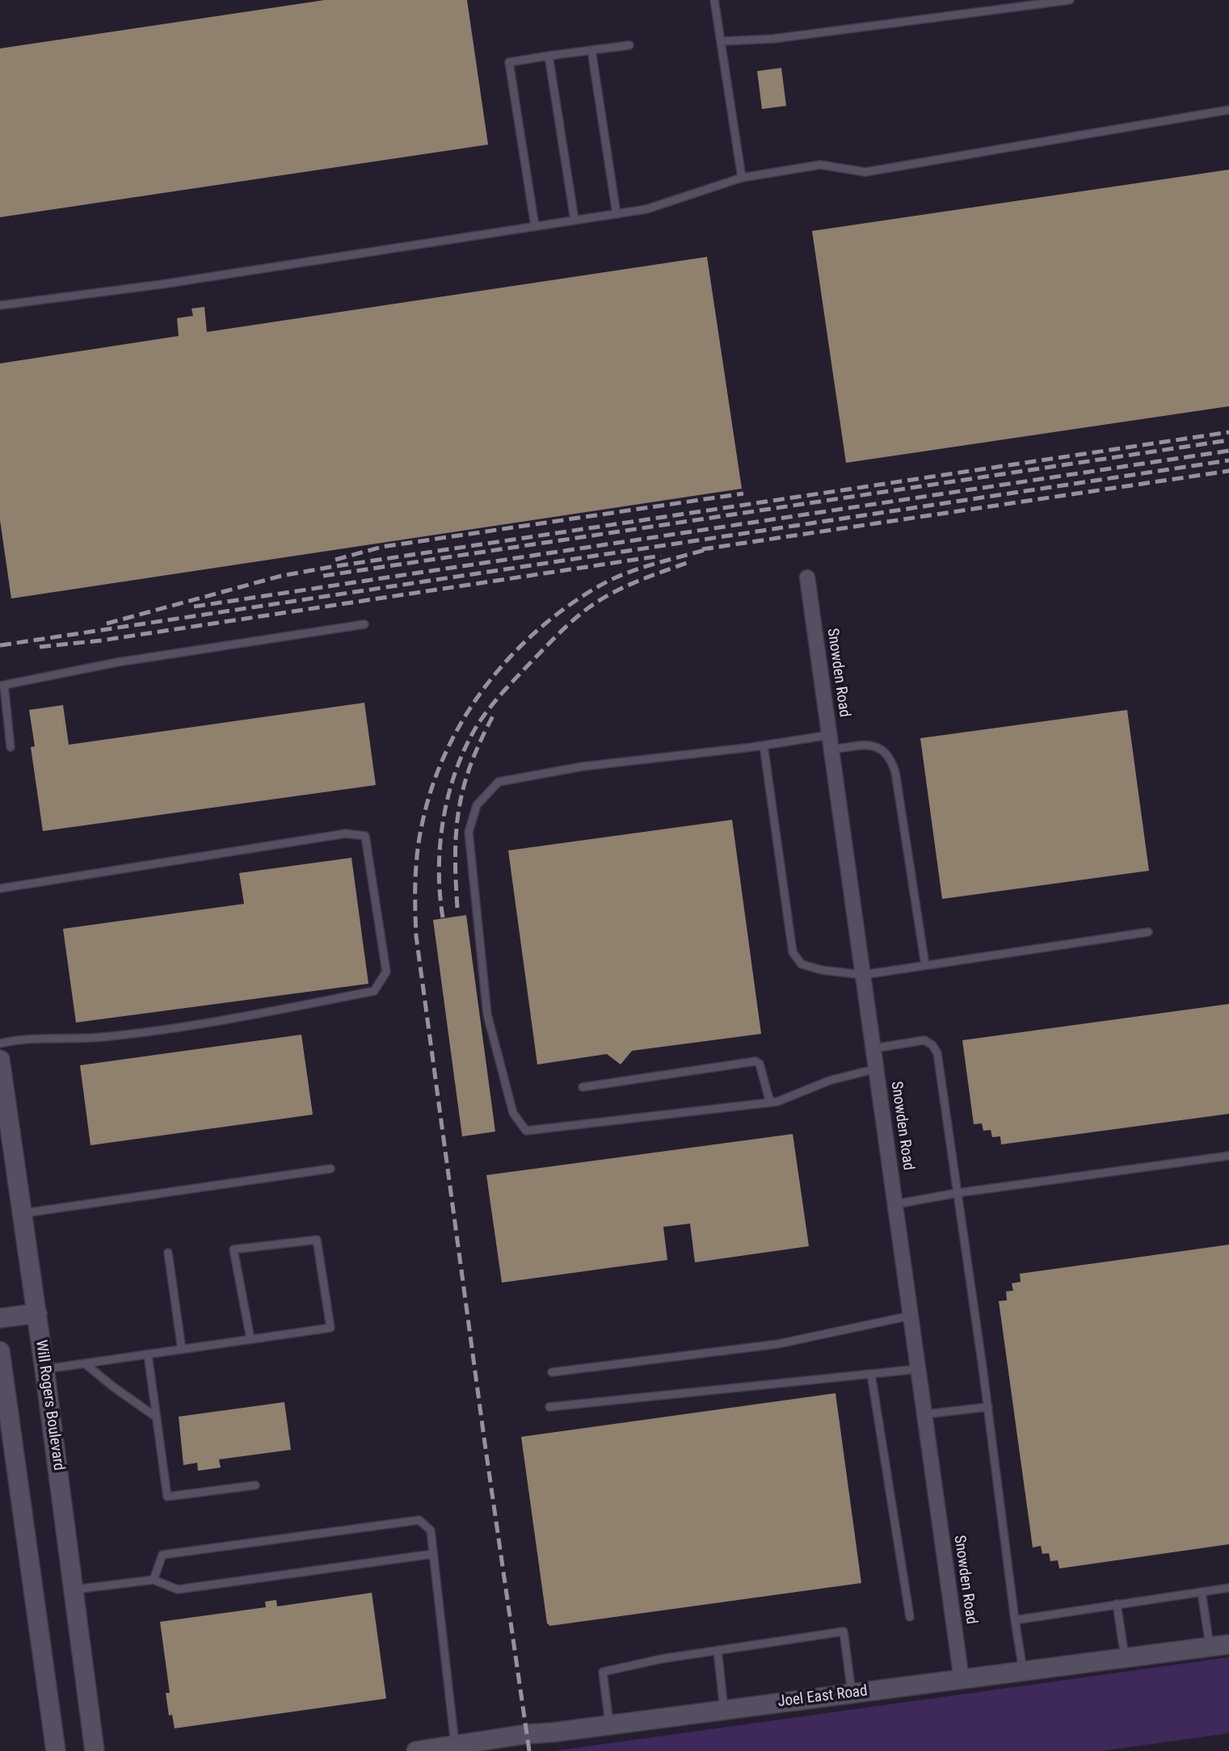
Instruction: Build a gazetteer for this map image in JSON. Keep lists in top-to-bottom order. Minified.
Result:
{"streets":{"main road":["Will Rogers Boulevard","Joel East Road"],"street":["Snowden Road"]},"crossings":[["Snowden Road","Joel East Road"]]}
